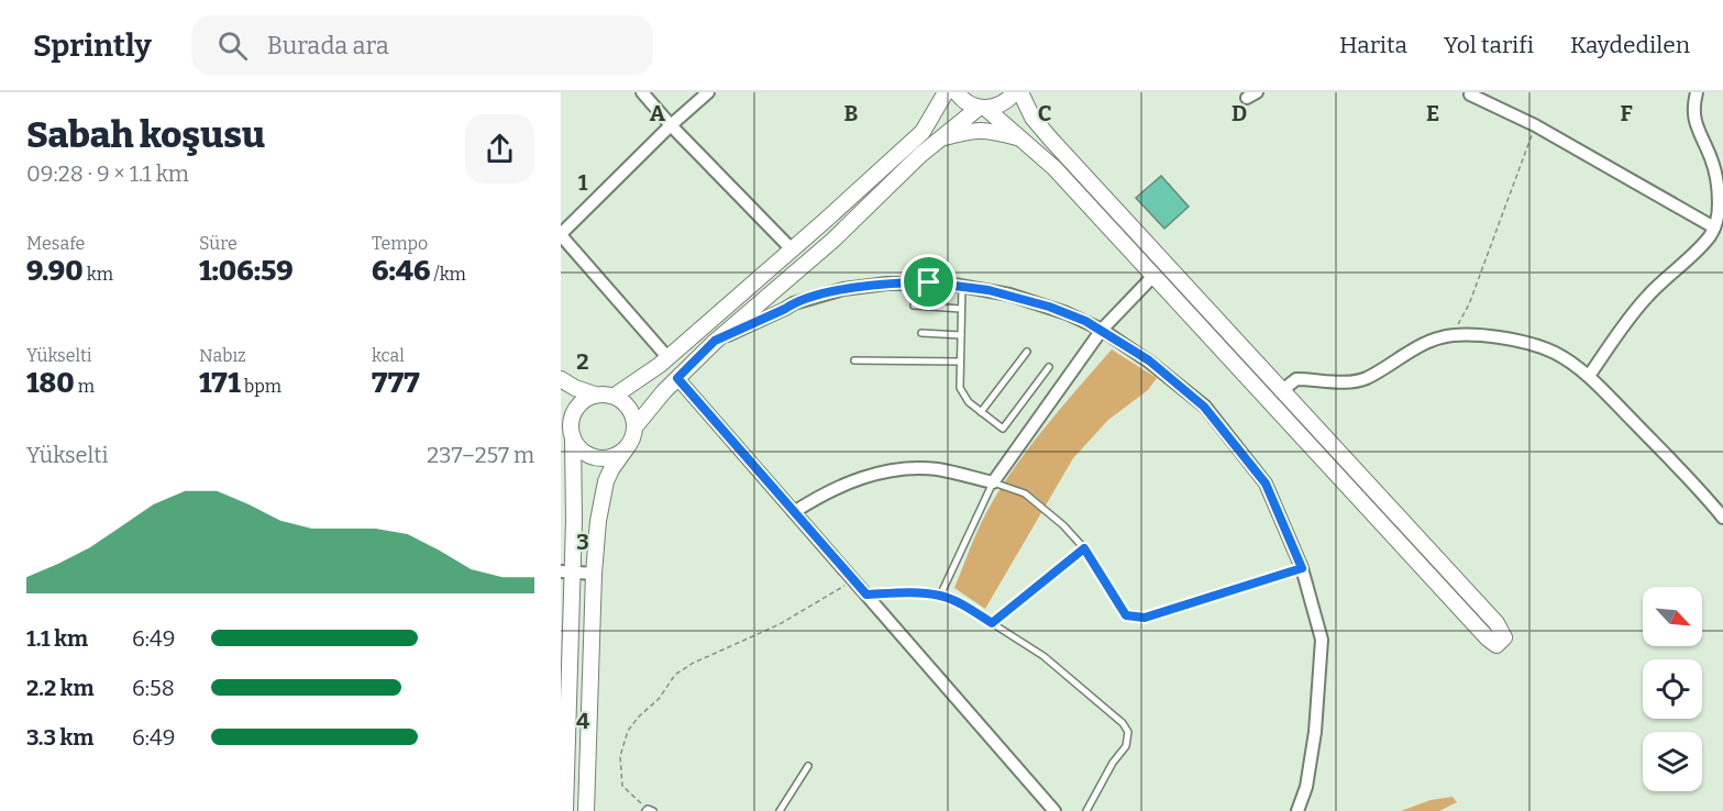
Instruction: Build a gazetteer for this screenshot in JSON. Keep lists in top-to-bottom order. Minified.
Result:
{"north":"bottom right","page":{"header":"Sprintly","search":"Burada ara","nav":["Harita","Yol tarifi","Kaydedilen"],"heading":["Sabah koşusu","09:28 · 9 × 1.1 km"],"stats":[["Mesafe","9.90 km"],["Süre","1:06:59"],["Tempo","6:46 /km"],["Yükselti","180 m"],["Nabız","171 bpm"],["kcal","777"]],"chart":["Yükselti","237–257 m"],"list":[{"name":"1.1 km","note":"6:49"},{"name":"2.2 km","note":"6:58"},{"name":"3.3 km","note":"6:49"}]},"grid":{"columns":["A","B","C","D","E","F"],"rows":["1","2","3","4"]}}
